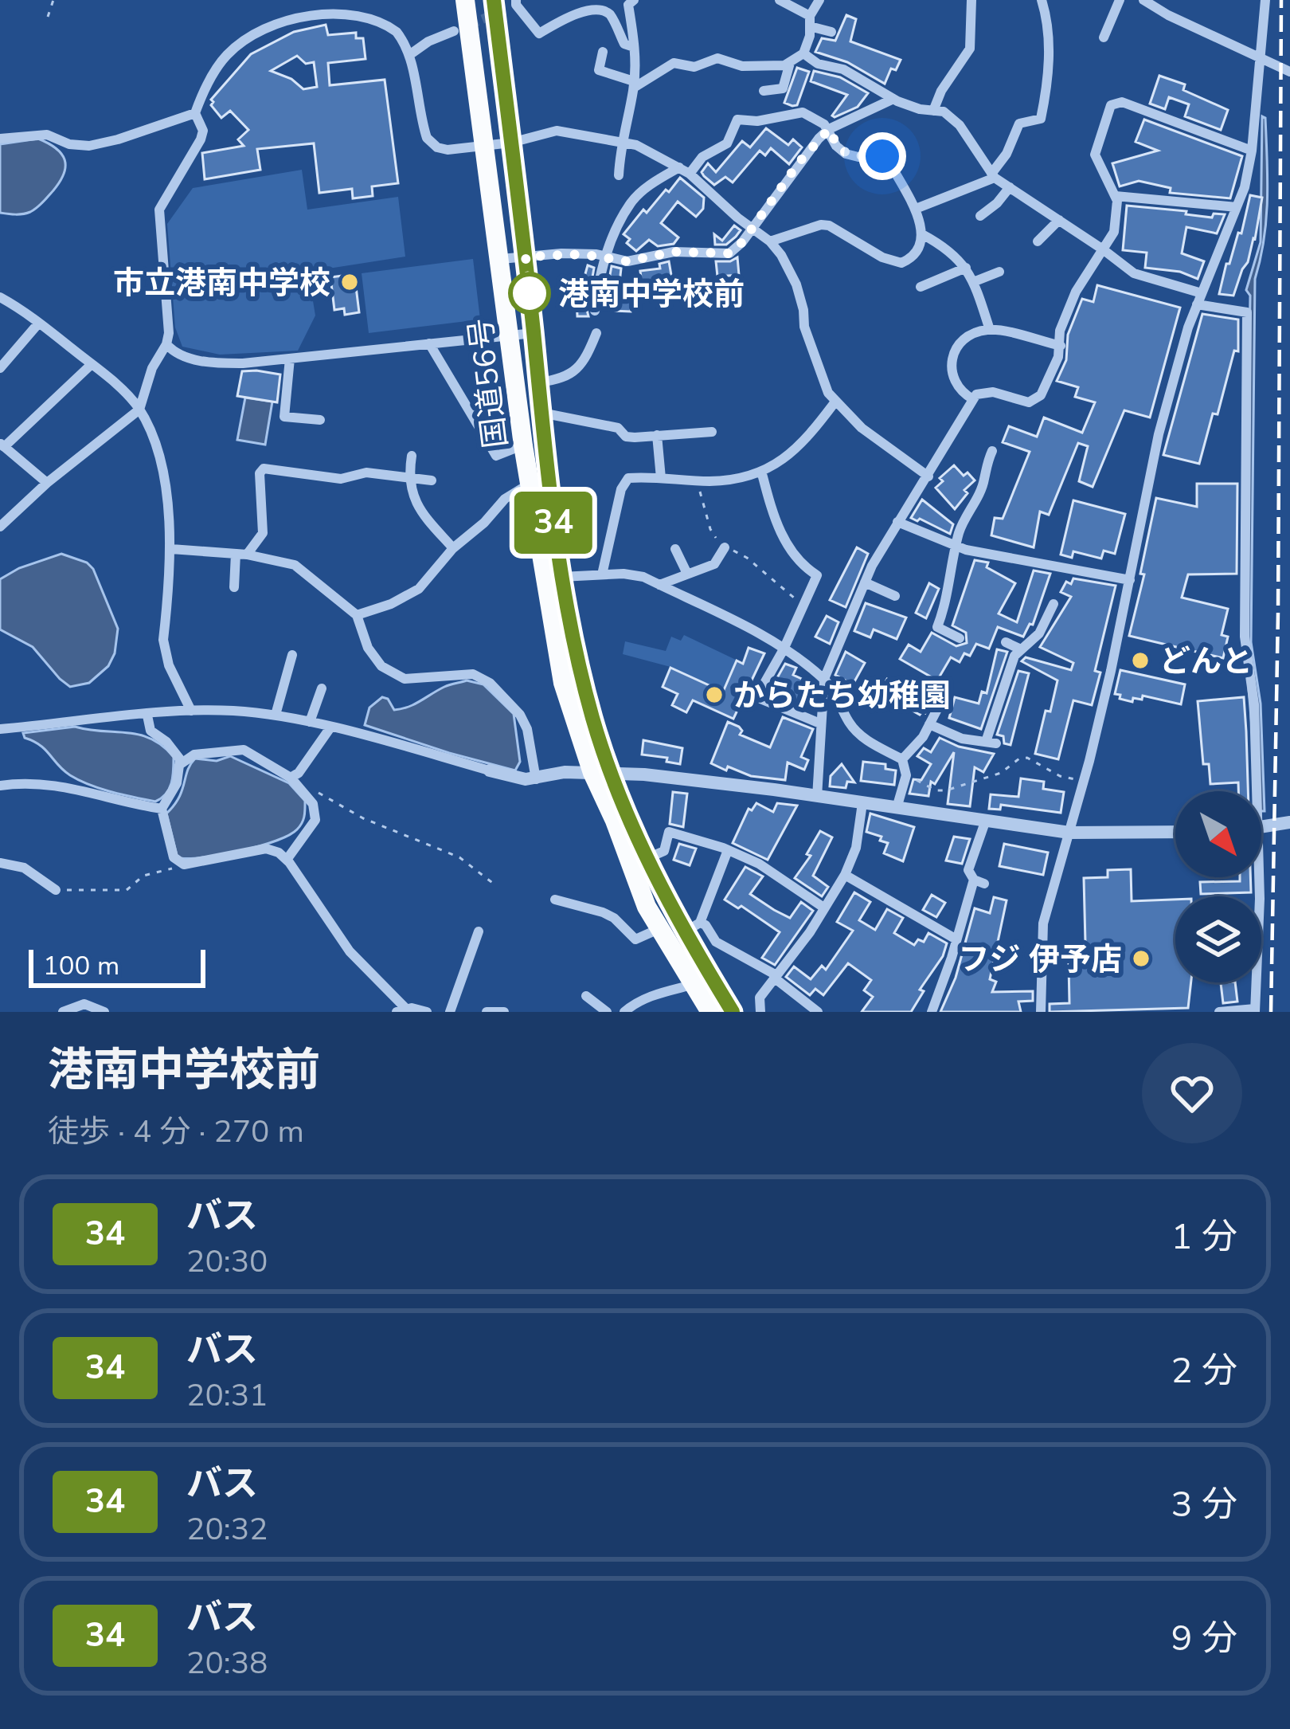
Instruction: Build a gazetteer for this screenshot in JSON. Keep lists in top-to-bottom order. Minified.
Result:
{"streets":{"highway":["国道56号"]},"places":["市立港南中学校","港南中学校前","どんと","からたち幼稚園","フジ 伊予店"],"lines":["bus line 34"],"scale_bar":"100 m","north":"bottom right","page":{"on_map":"34","scale":"100 m","heading":["港南中学校前","徒歩 · 4 分 · 270 m"],"list":[{"mark":"34","name":"バス","note":"20:30","value":"1 分"},{"mark":"34","name":"バス","note":"20:31","value":"2 分"},{"mark":"34","name":"バス","note":"20:32","value":"3 分"},{"mark":"34","name":"バス","note":"20:38","value":"9 分"}]}}
